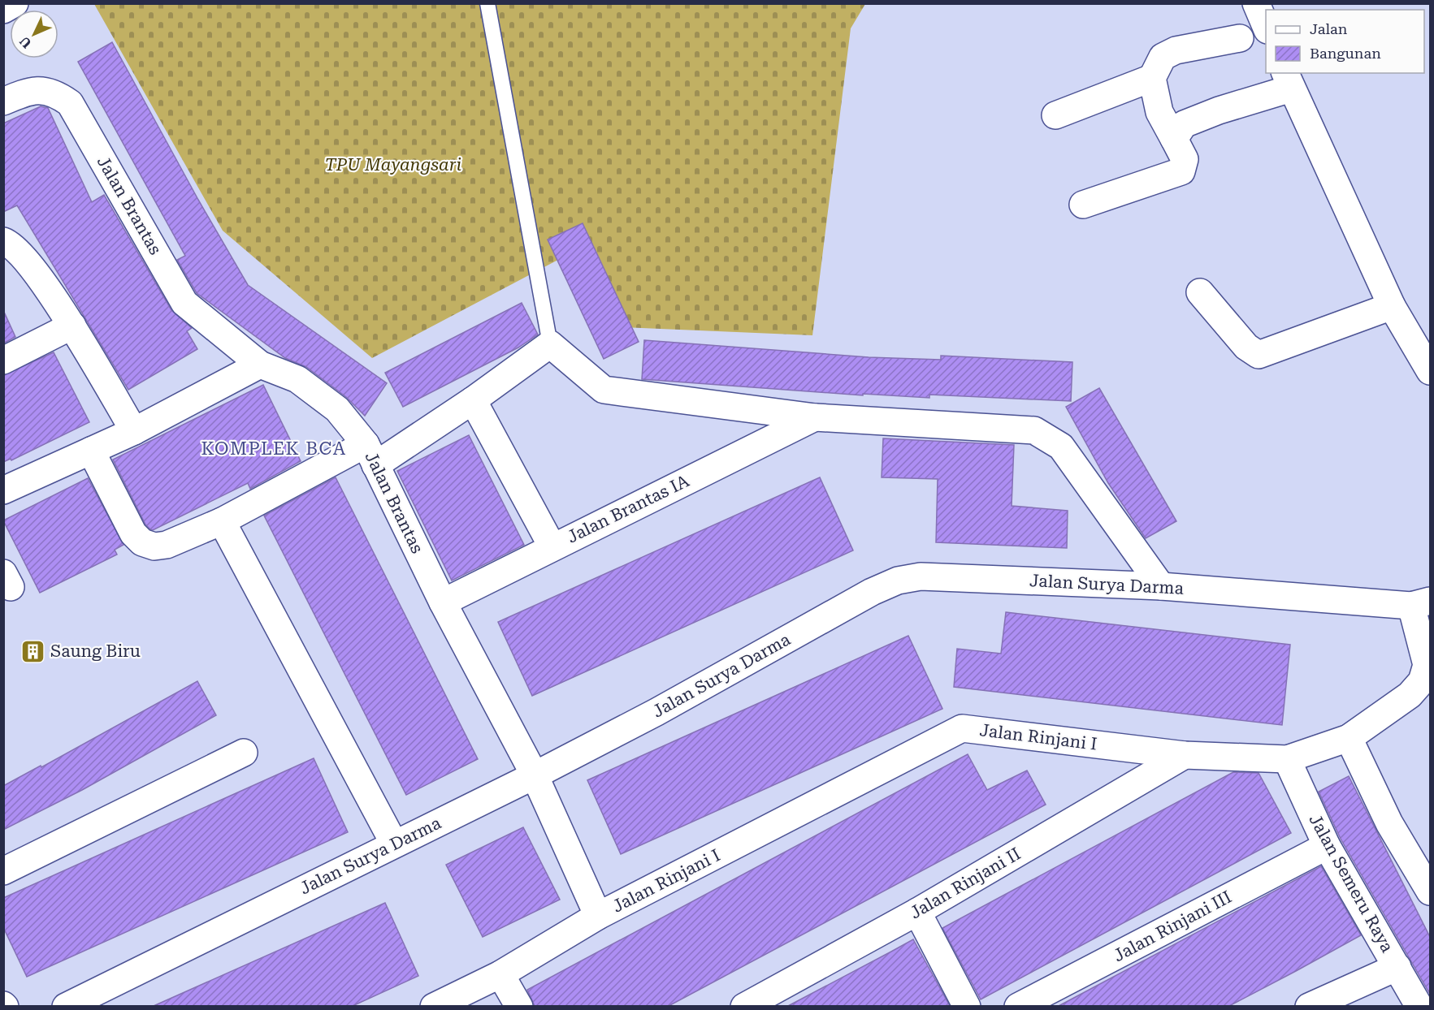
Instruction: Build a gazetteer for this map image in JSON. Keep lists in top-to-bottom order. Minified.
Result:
{"streets":{"street":["Jalan Brantas","Jalan Brantas IA","Jalan Surya Darma","Jalan Rinjani I","Jalan Rinjani II","Jalan Semeru Raya","Jalan Rinjani III"]},"crossings":[["Jalan Brantas","Jalan Brantas IA"],["Jalan Brantas","Jalan Surya Darma"],["Jalan Brantas","Jalan Rinjani I"],["Jalan Surya Darma","Jalan Rinjani I"],["Jalan Rinjani I","Jalan Rinjani II"],["Jalan Rinjani I","Jalan Semeru Raya"],["Jalan Semeru Raya","Jalan Rinjani III"]],"districts":["KOMPLEK BCA"],"parks":["TPU Mayangsari"],"places":{"building":["Saung Biru"]},"legend":["Jalan","Bangunan"],"north":"bottom left"}
